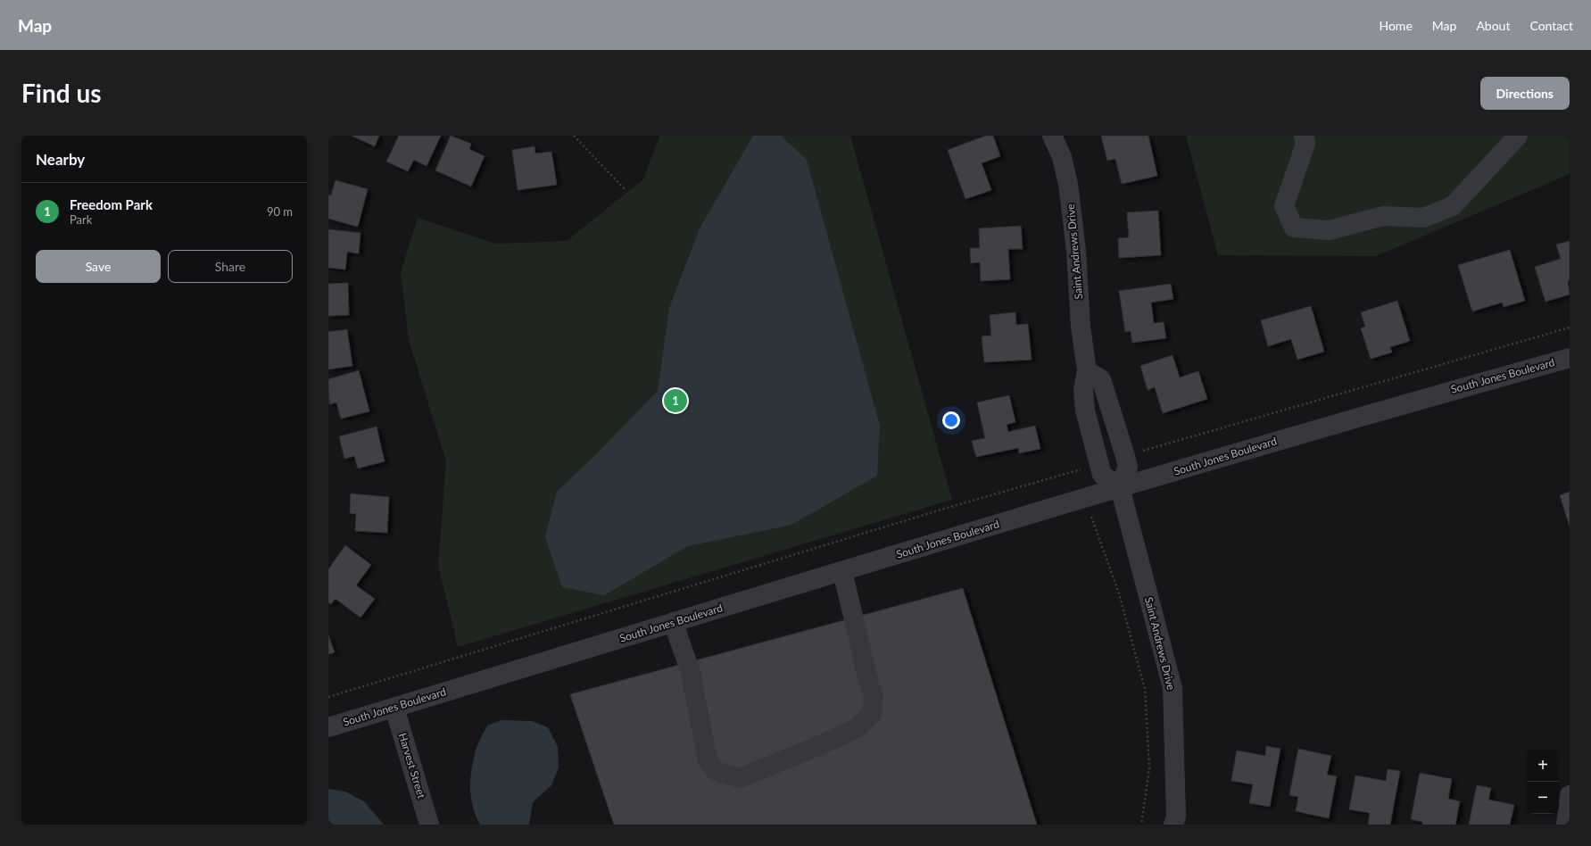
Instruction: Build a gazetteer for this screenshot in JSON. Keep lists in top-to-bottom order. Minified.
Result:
{"streets":{"street":["Saint Andrews Drive","South Jones Boulevard","Harvest Street"]},"crossings":[["Saint Andrews Drive","South Jones Boulevard"],["South Jones Boulevard","Harvest Street"]],"page":{"header":"Map","nav":["Home","Map","About","Contact"],"buttons":["Directions",["Save","Share"]],"title":"Find us","heading":"Nearby","list":[{"mark":"1","name":"Freedom Park","note":"Park","value":"90 m"}],"pins":"1","map_buttons":["+","−"]}}
